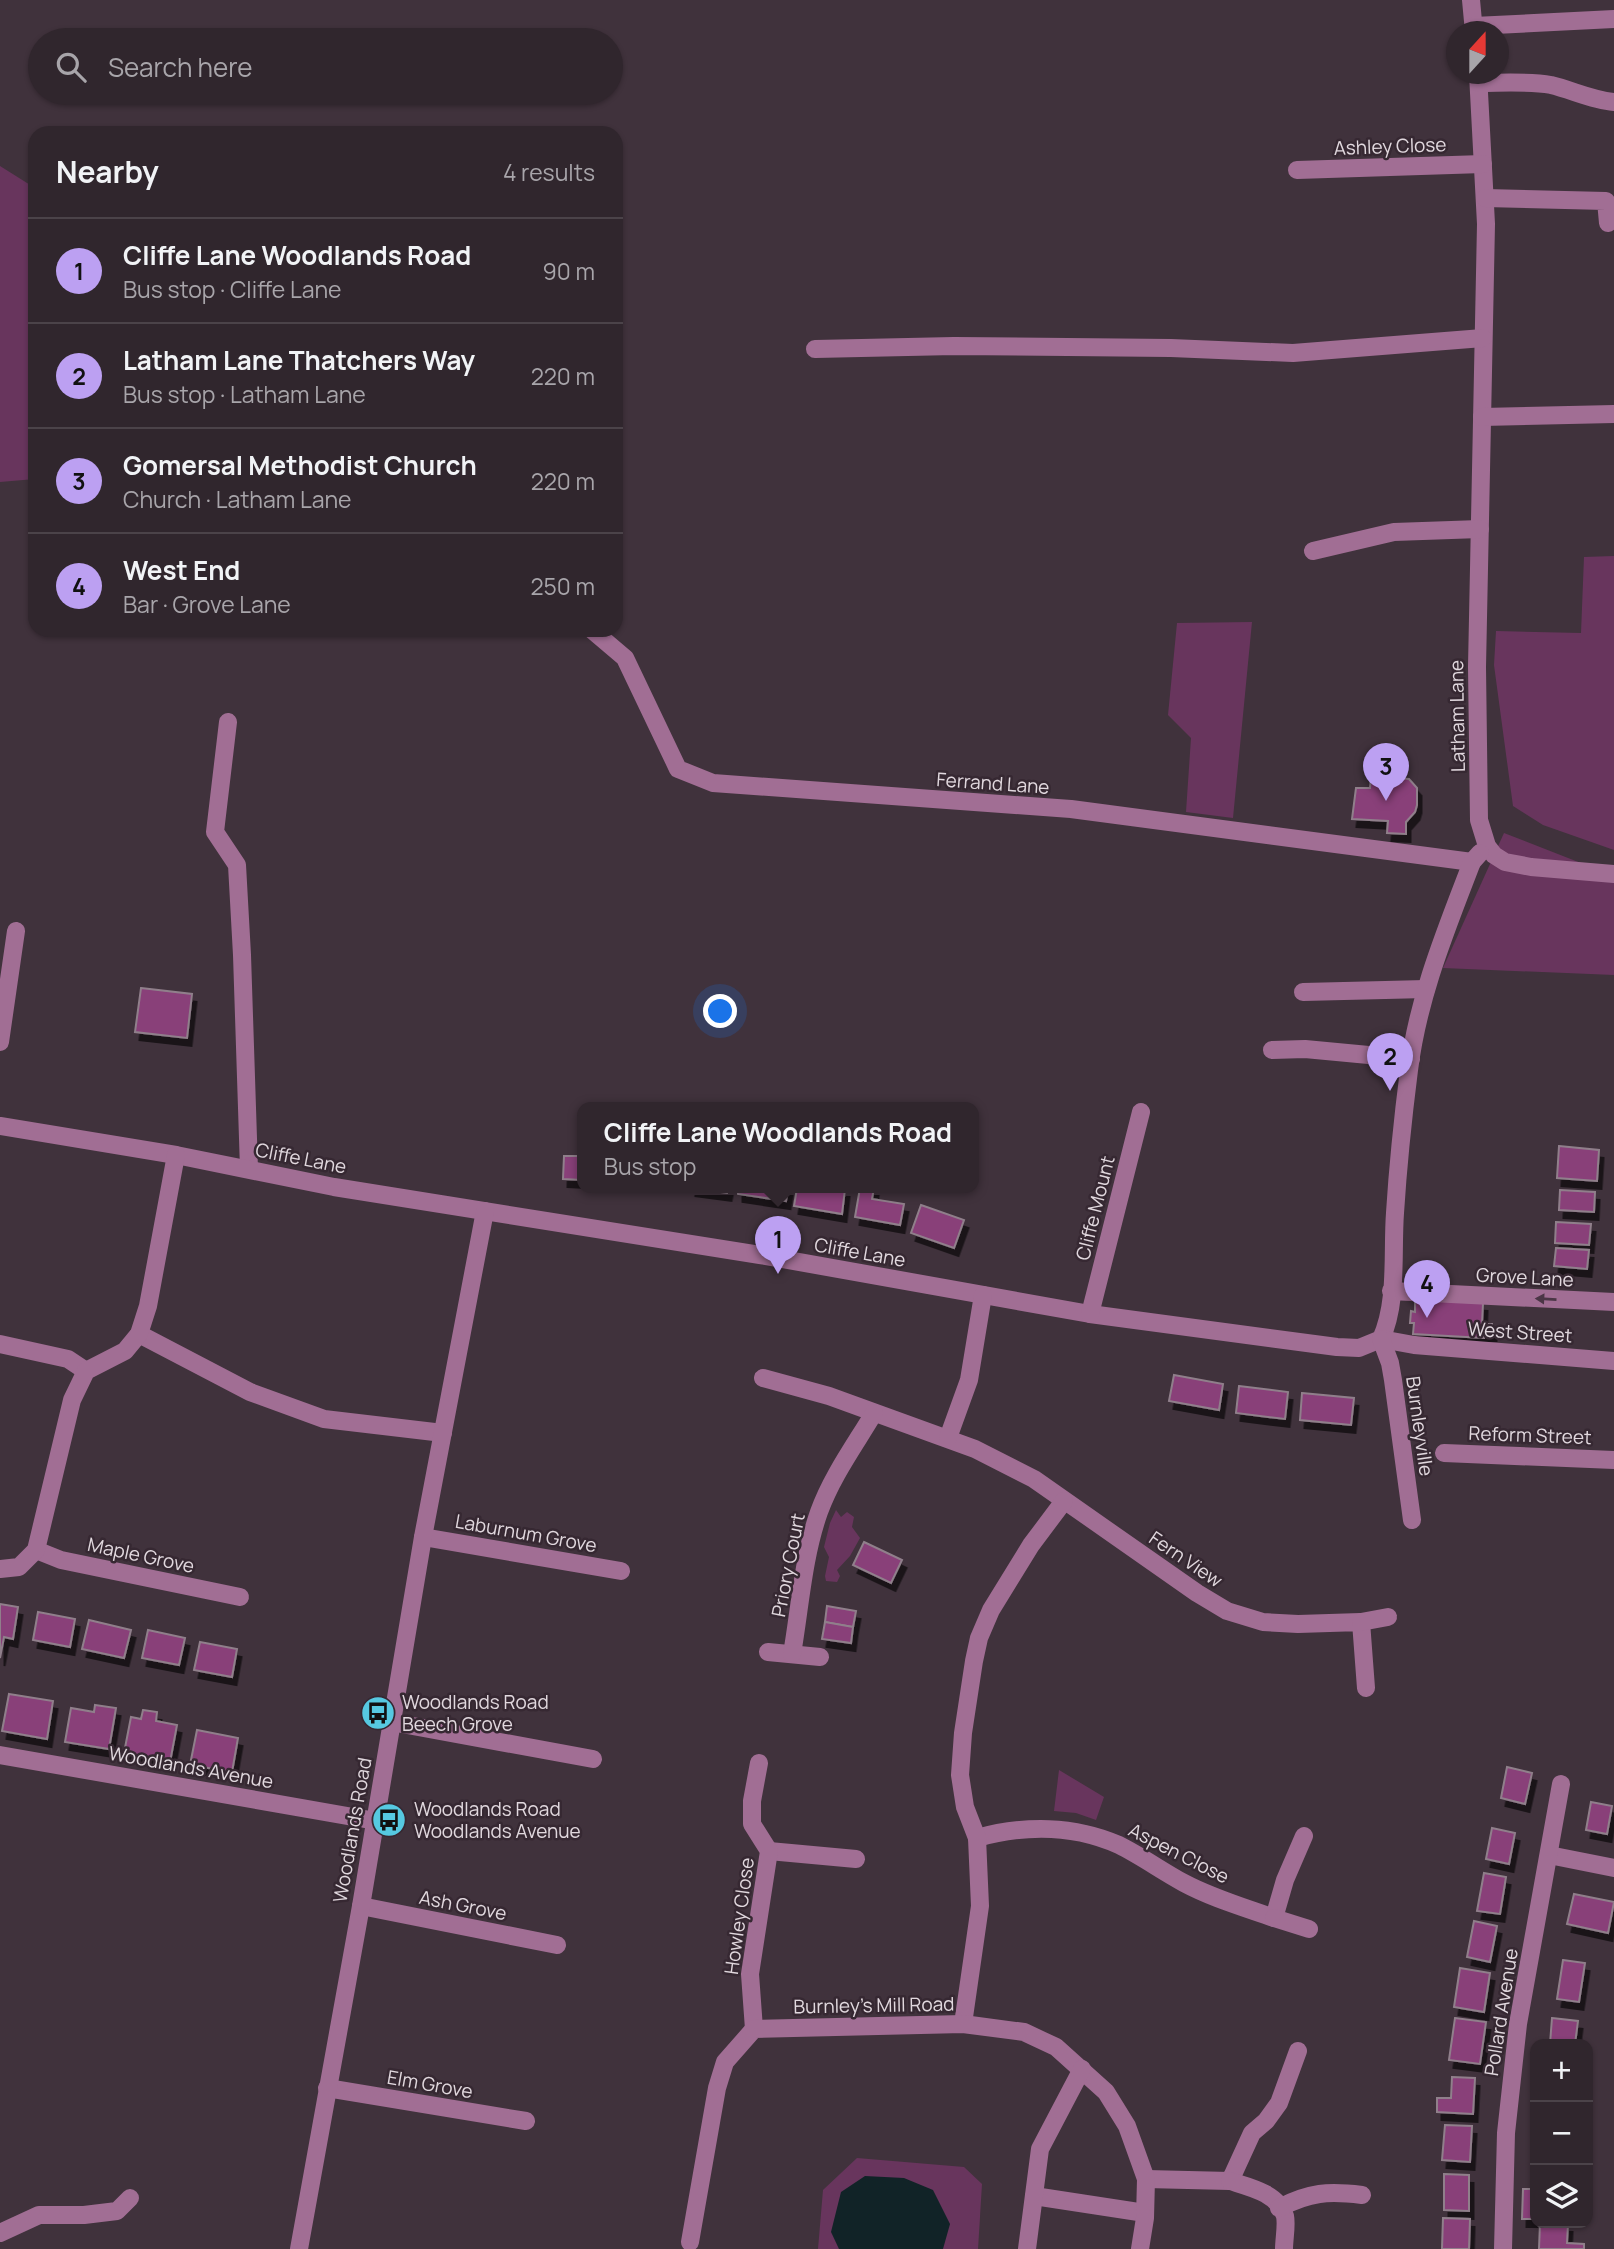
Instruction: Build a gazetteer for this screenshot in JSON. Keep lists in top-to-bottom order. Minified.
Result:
{"streets":{"street":["Ashley Close","Latham Lane","Ferrand Lane","Cliffe Lane","Cliffe Mount","Grove Lane","West Street","Burnleyville","Reform Street","Laburnum Grove","Maple Grove","Fern View","Priory Court","Woodlands Avenue","Woodlands Road","Aspen Close","Ash Grove","Howley Close","Burnley's Mill Road","Pollard Avenue","Elm Grove"]},"crossings":[["Ashley Close","Latham Lane"],["Cliffe Lane","Cliffe Mount"],["Cliffe Lane","West Street"],["Cliffe Lane","Burnleyville"],["Cliffe Lane","Woodlands Road"],["West Street","Burnleyville"],["Laburnum Grove","Woodlands Road"],["Fern View","Priory Court"],["Woodlands Avenue","Woodlands Road"],["Woodlands Road","Ash Grove"],["Woodlands Road","Elm Grove"],["Howley Close","Burnley's Mill Road"]],"one_way":["Grove Lane"],"places":{"bus stop":["Woodlands Road Beech Grove","Woodlands Road Woodlands Avenue"]},"north":"top","page":{"search":"Search here","heading":["Nearby","4 results"],"list":[{"mark":"1","name":"Cliffe Lane Woodlands Road","note":"Bus stop · Cliffe Lane","value":"90 m"},{"mark":"2","name":"Latham Lane Thatchers Way","note":"Bus stop · Latham Lane","value":"220 m"},{"mark":"3","name":"Gomersal Methodist Church","note":"Church · Latham Lane","value":"220 m"},{"mark":"4","name":"West End","note":"Bar · Grove Lane","value":"250 m"}],"pins":["3","2","1","4"],"popup":["Cliffe Lane Woodlands Road","Bus stop"],"map_buttons":["+","−"]}}
